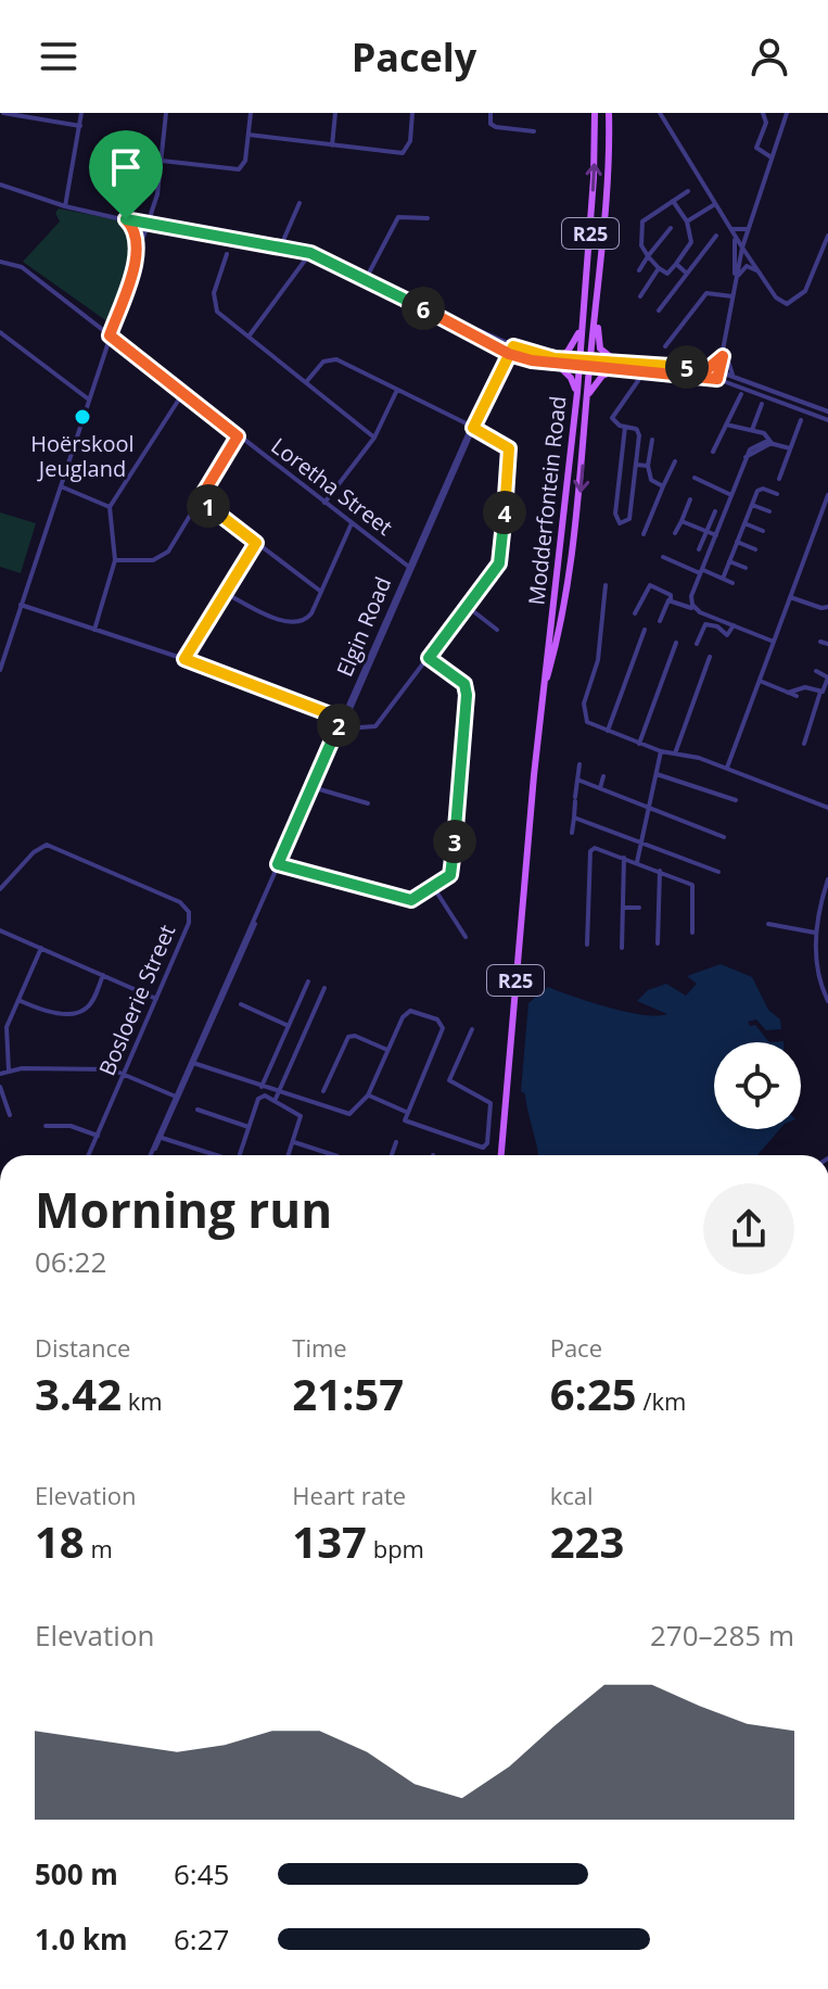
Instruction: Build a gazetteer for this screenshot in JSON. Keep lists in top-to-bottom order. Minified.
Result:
{"streets":{"main road":["R25","Modderfontein Road"],"street":["Loretha Street","Elgin Road","Bosloerie Street"]},"crossings":[["Loretha Street","Elgin Road"]],"places":["Hoërskool Jeugland"],"page":{"header":"Pacely","pins":["6","5","1","4","2","3"],"heading":["Morning run","06:22"],"stats":[["Distance","3.42 km"],["Time","21:57"],["Pace","6:25 /km"],["Elevation","18 m"],["Heart rate","137 bpm"],["kcal","223"]],"chart":["Elevation","270–285 m"],"list":[{"name":"500 m","note":"6:45"},{"name":"1.0 km","note":"6:27"}]}}
